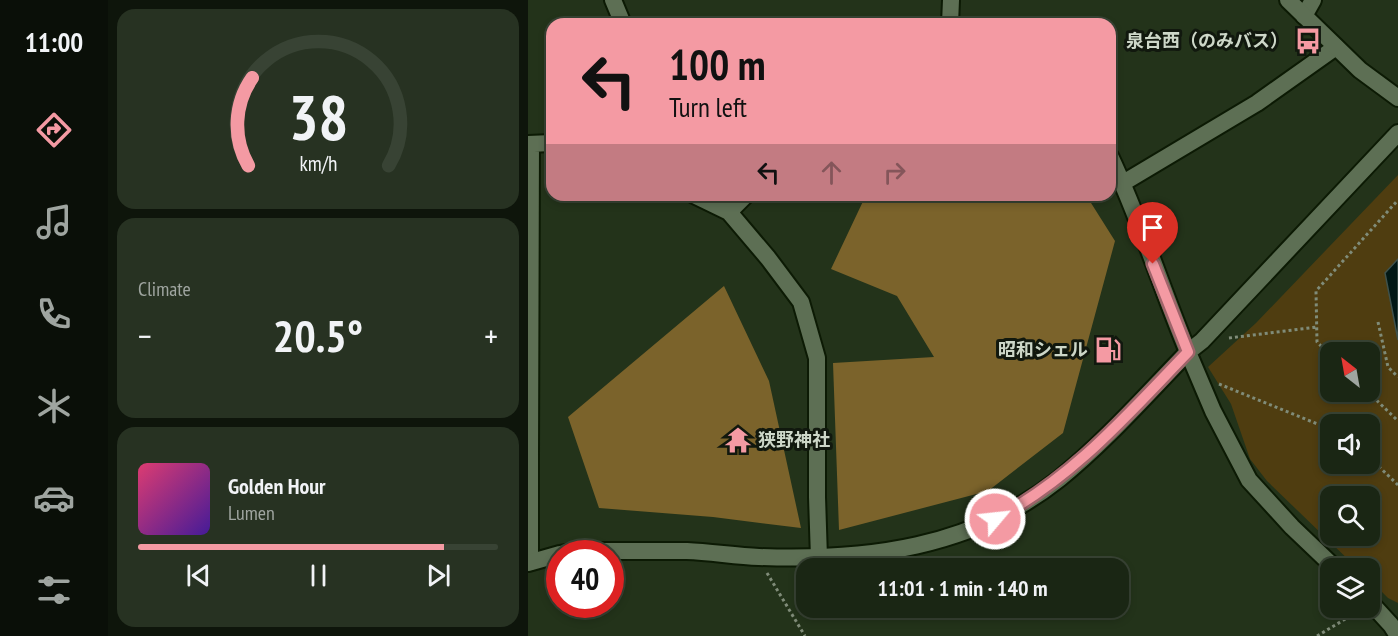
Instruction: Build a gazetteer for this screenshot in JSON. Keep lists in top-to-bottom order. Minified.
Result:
{"places":{"bus stop":["泉台西（のみバス）"],"fuel station":["昭和シェル"],"temple":["狭野神社"]},"north":"top left","page":{"tabs":"11:00","turn":["100 m","Turn left"],"tile":"Climate","heat":["−","20.5°","+"],"song":["Golden Hour","Lumen"],"limit":"40","trip":"11:01 · 1 min · 140 m","gauge":["38","km/h"]}}
